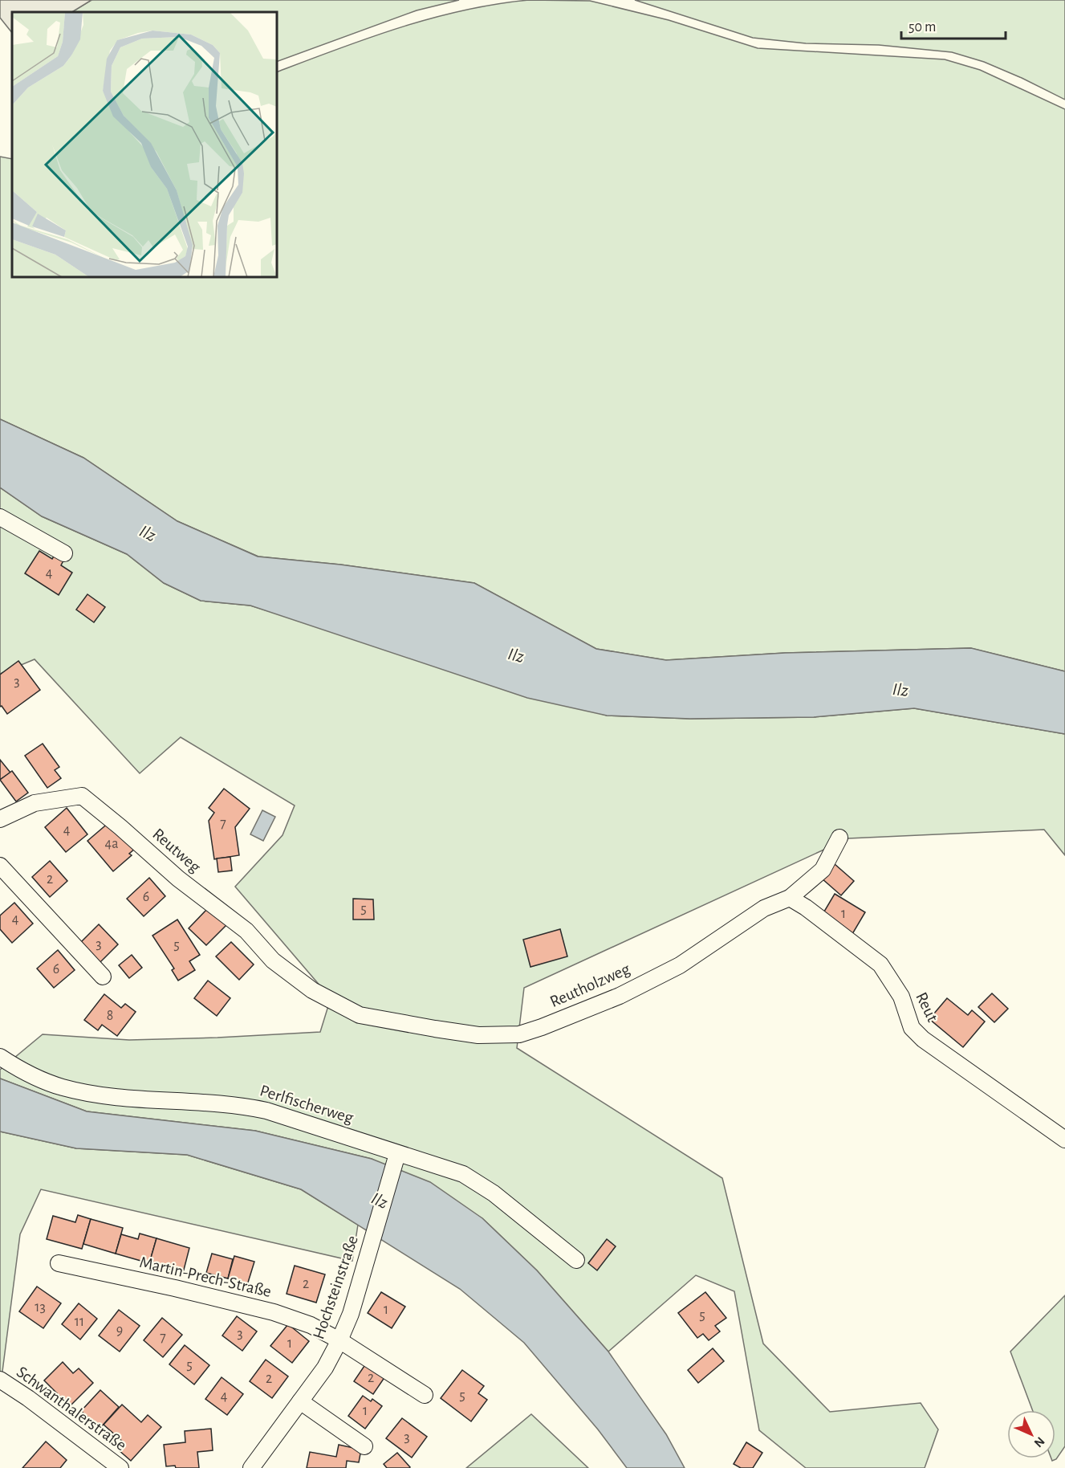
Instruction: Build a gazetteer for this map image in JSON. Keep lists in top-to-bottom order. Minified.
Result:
{"streets":{"street":["Reutweg","Reutholzweg","Reut","Perlfischerweg","Martin-Prech-Straße","Hochsteinstraße","Schwanthalerstraße"]},"crossings":[["Reutweg","Reutholzweg"],["Reutholzweg","Reut"],["Perlfischerweg","Hochsteinstraße"],["Martin-Prech-Straße","Hochsteinstraße"]],"water":["Ilz"],"house_numbers":["4","3","7","4","4a","2","6","5","1","4","3","5","6","8","2","13","1","5","11","9","3","7","1","5","2","2","5","4","1","3"],"scale_bar":"50 m","north":"bottom right"}
